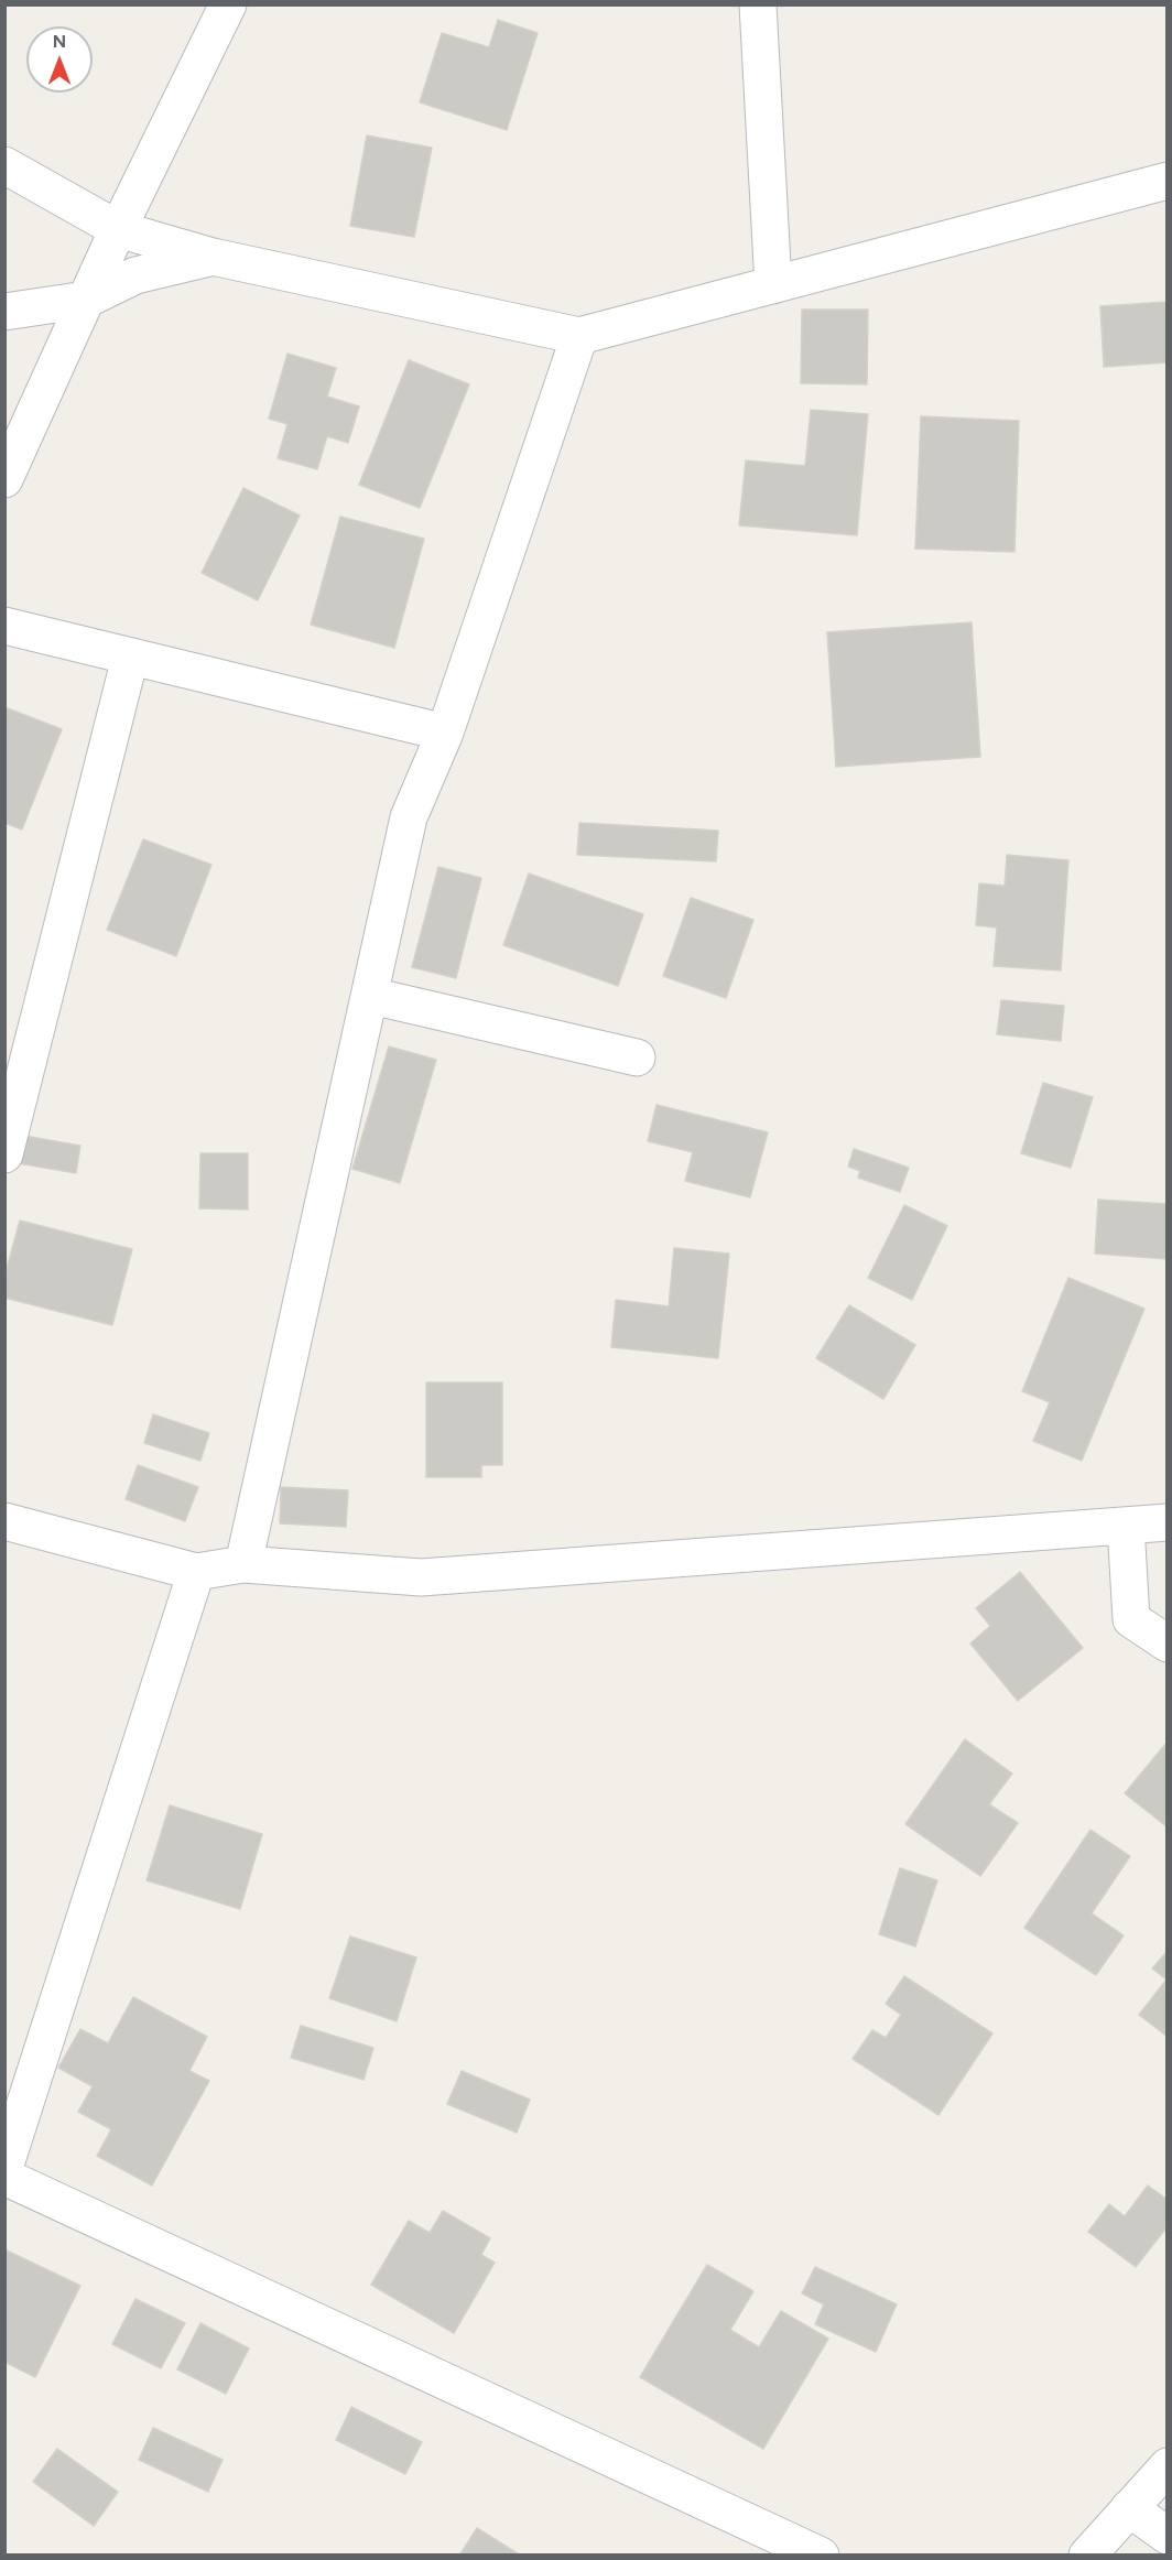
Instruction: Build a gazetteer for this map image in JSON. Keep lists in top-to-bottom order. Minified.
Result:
{"north":"top"}
